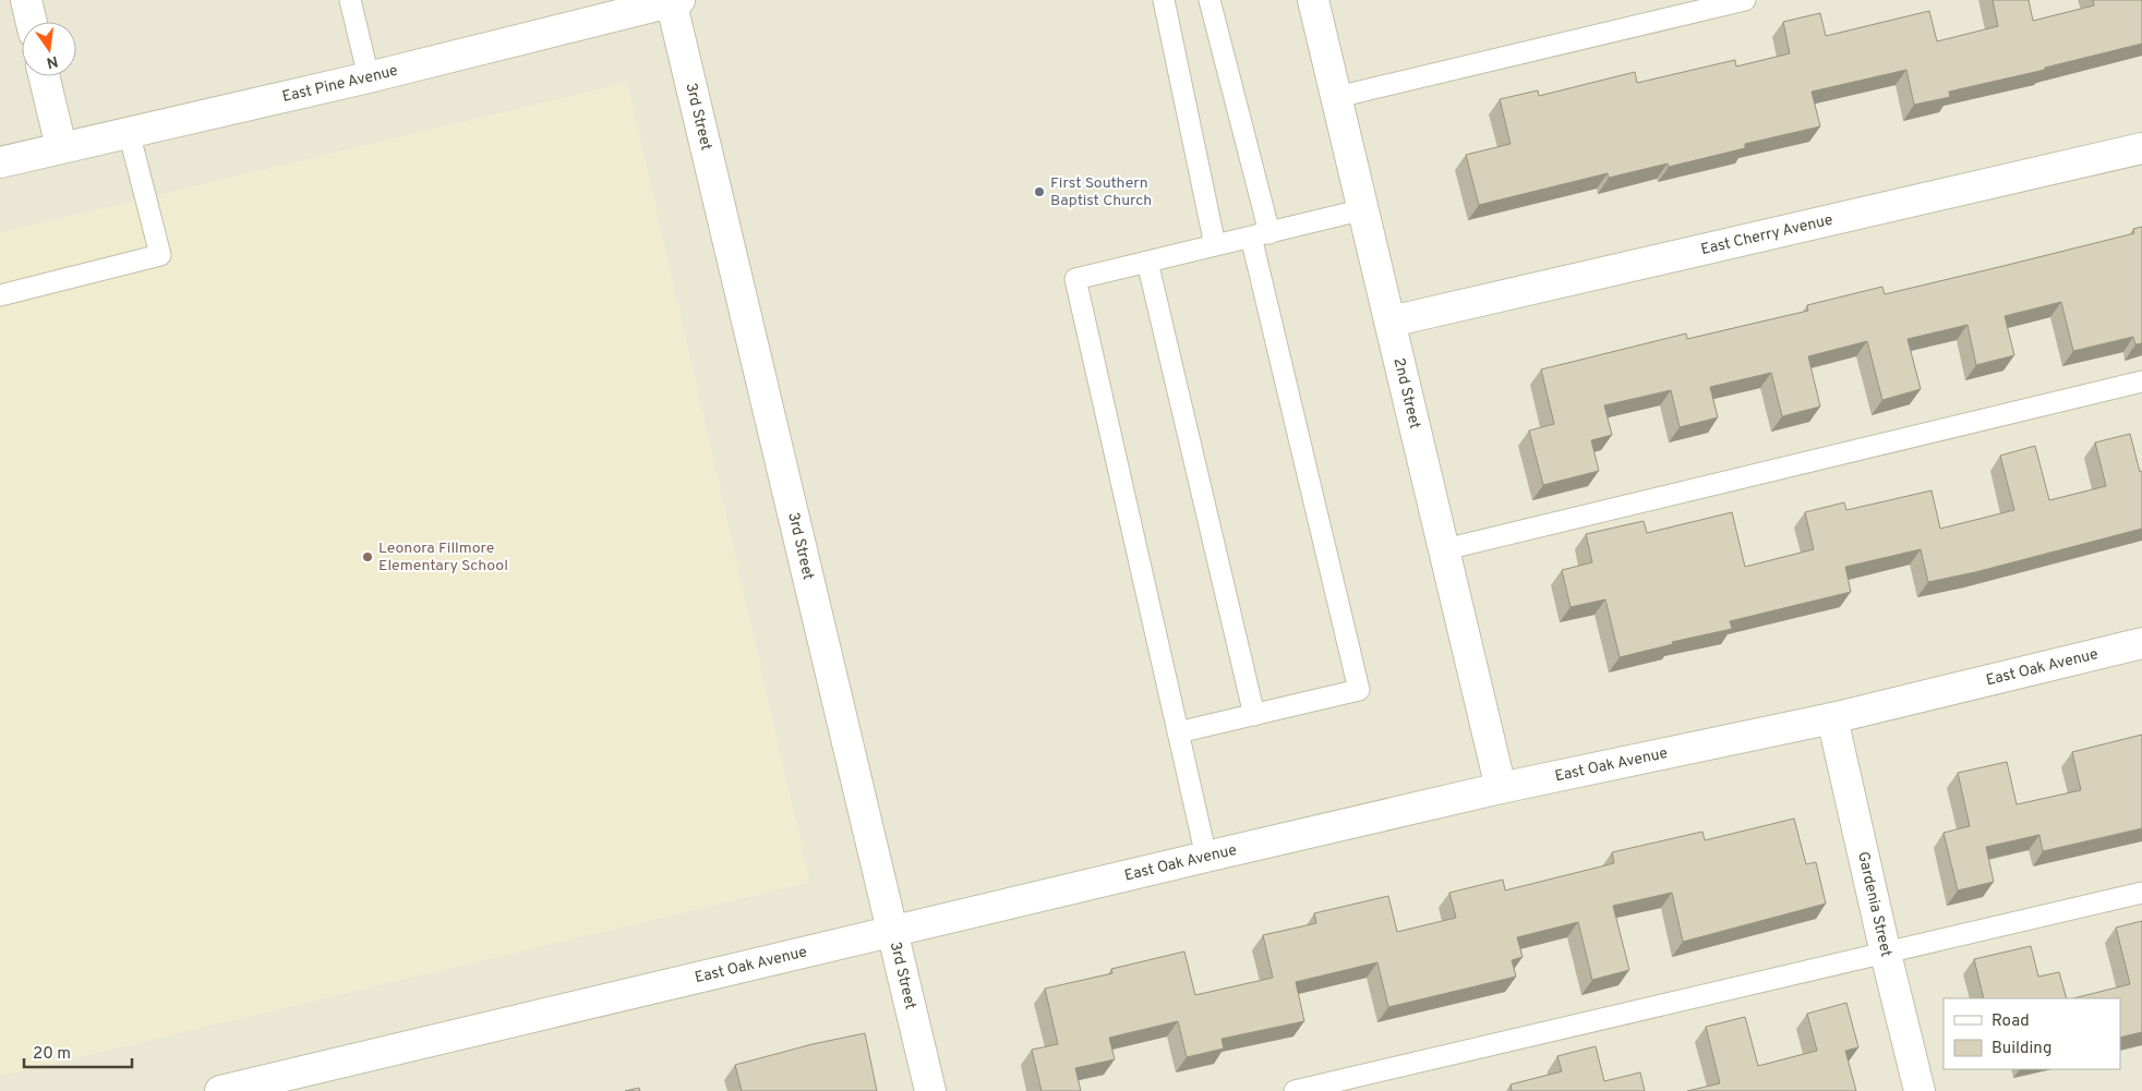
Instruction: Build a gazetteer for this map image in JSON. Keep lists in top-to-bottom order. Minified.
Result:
{"streets":{"street":["East Pine Avenue","3rd Street","East Cherry Avenue","2nd Street","East Oak Avenue","Gardenia Street"]},"crossings":[["East Pine Avenue","3rd Street"],["3rd Street","East Oak Avenue"],["East Cherry Avenue","2nd Street"],["2nd Street","East Oak Avenue"],["East Oak Avenue","Gardenia Street"]],"places":["First Southern Baptist Church","Leonora Fillmore Elementary School"],"legend":["Road","Building"],"scale_bar":"20 m","north":"bottom"}
